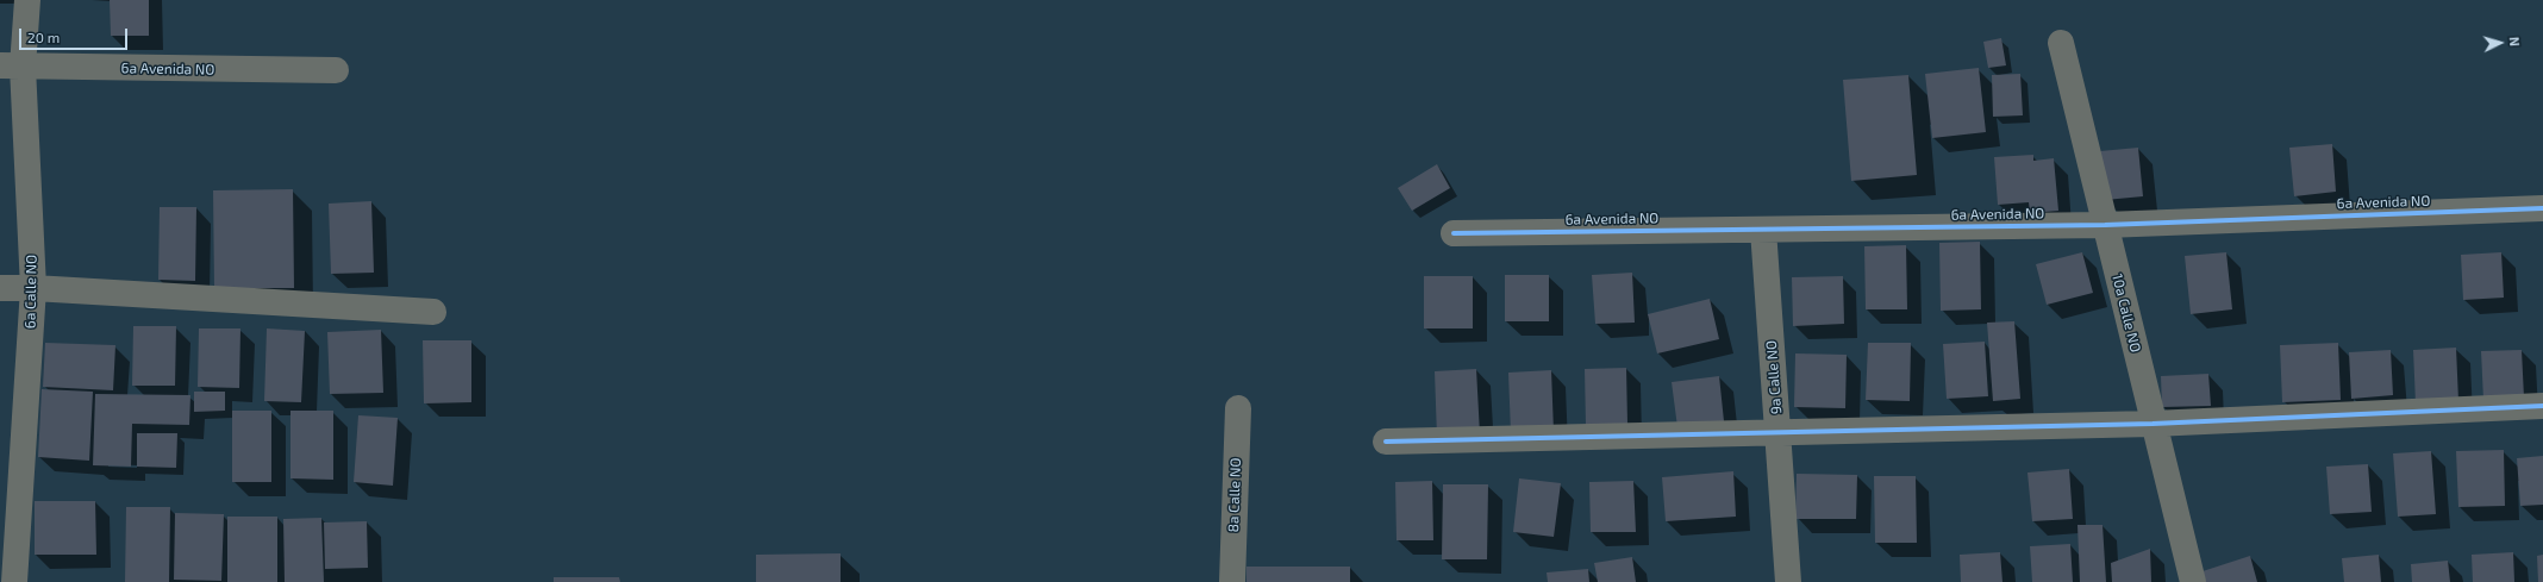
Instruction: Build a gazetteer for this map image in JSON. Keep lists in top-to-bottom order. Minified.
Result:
{"streets":{"street":["6a Avenida NO","6a Calle NO","10a Calle NO","9a Calle NO","8a Calle NO"]},"crossings":[["6a Avenida NO","6a Calle NO"],["6a Avenida NO","10a Calle NO"],["6a Avenida NO","9a Calle NO"]],"scale_bar":"20 m","north":"right"}
